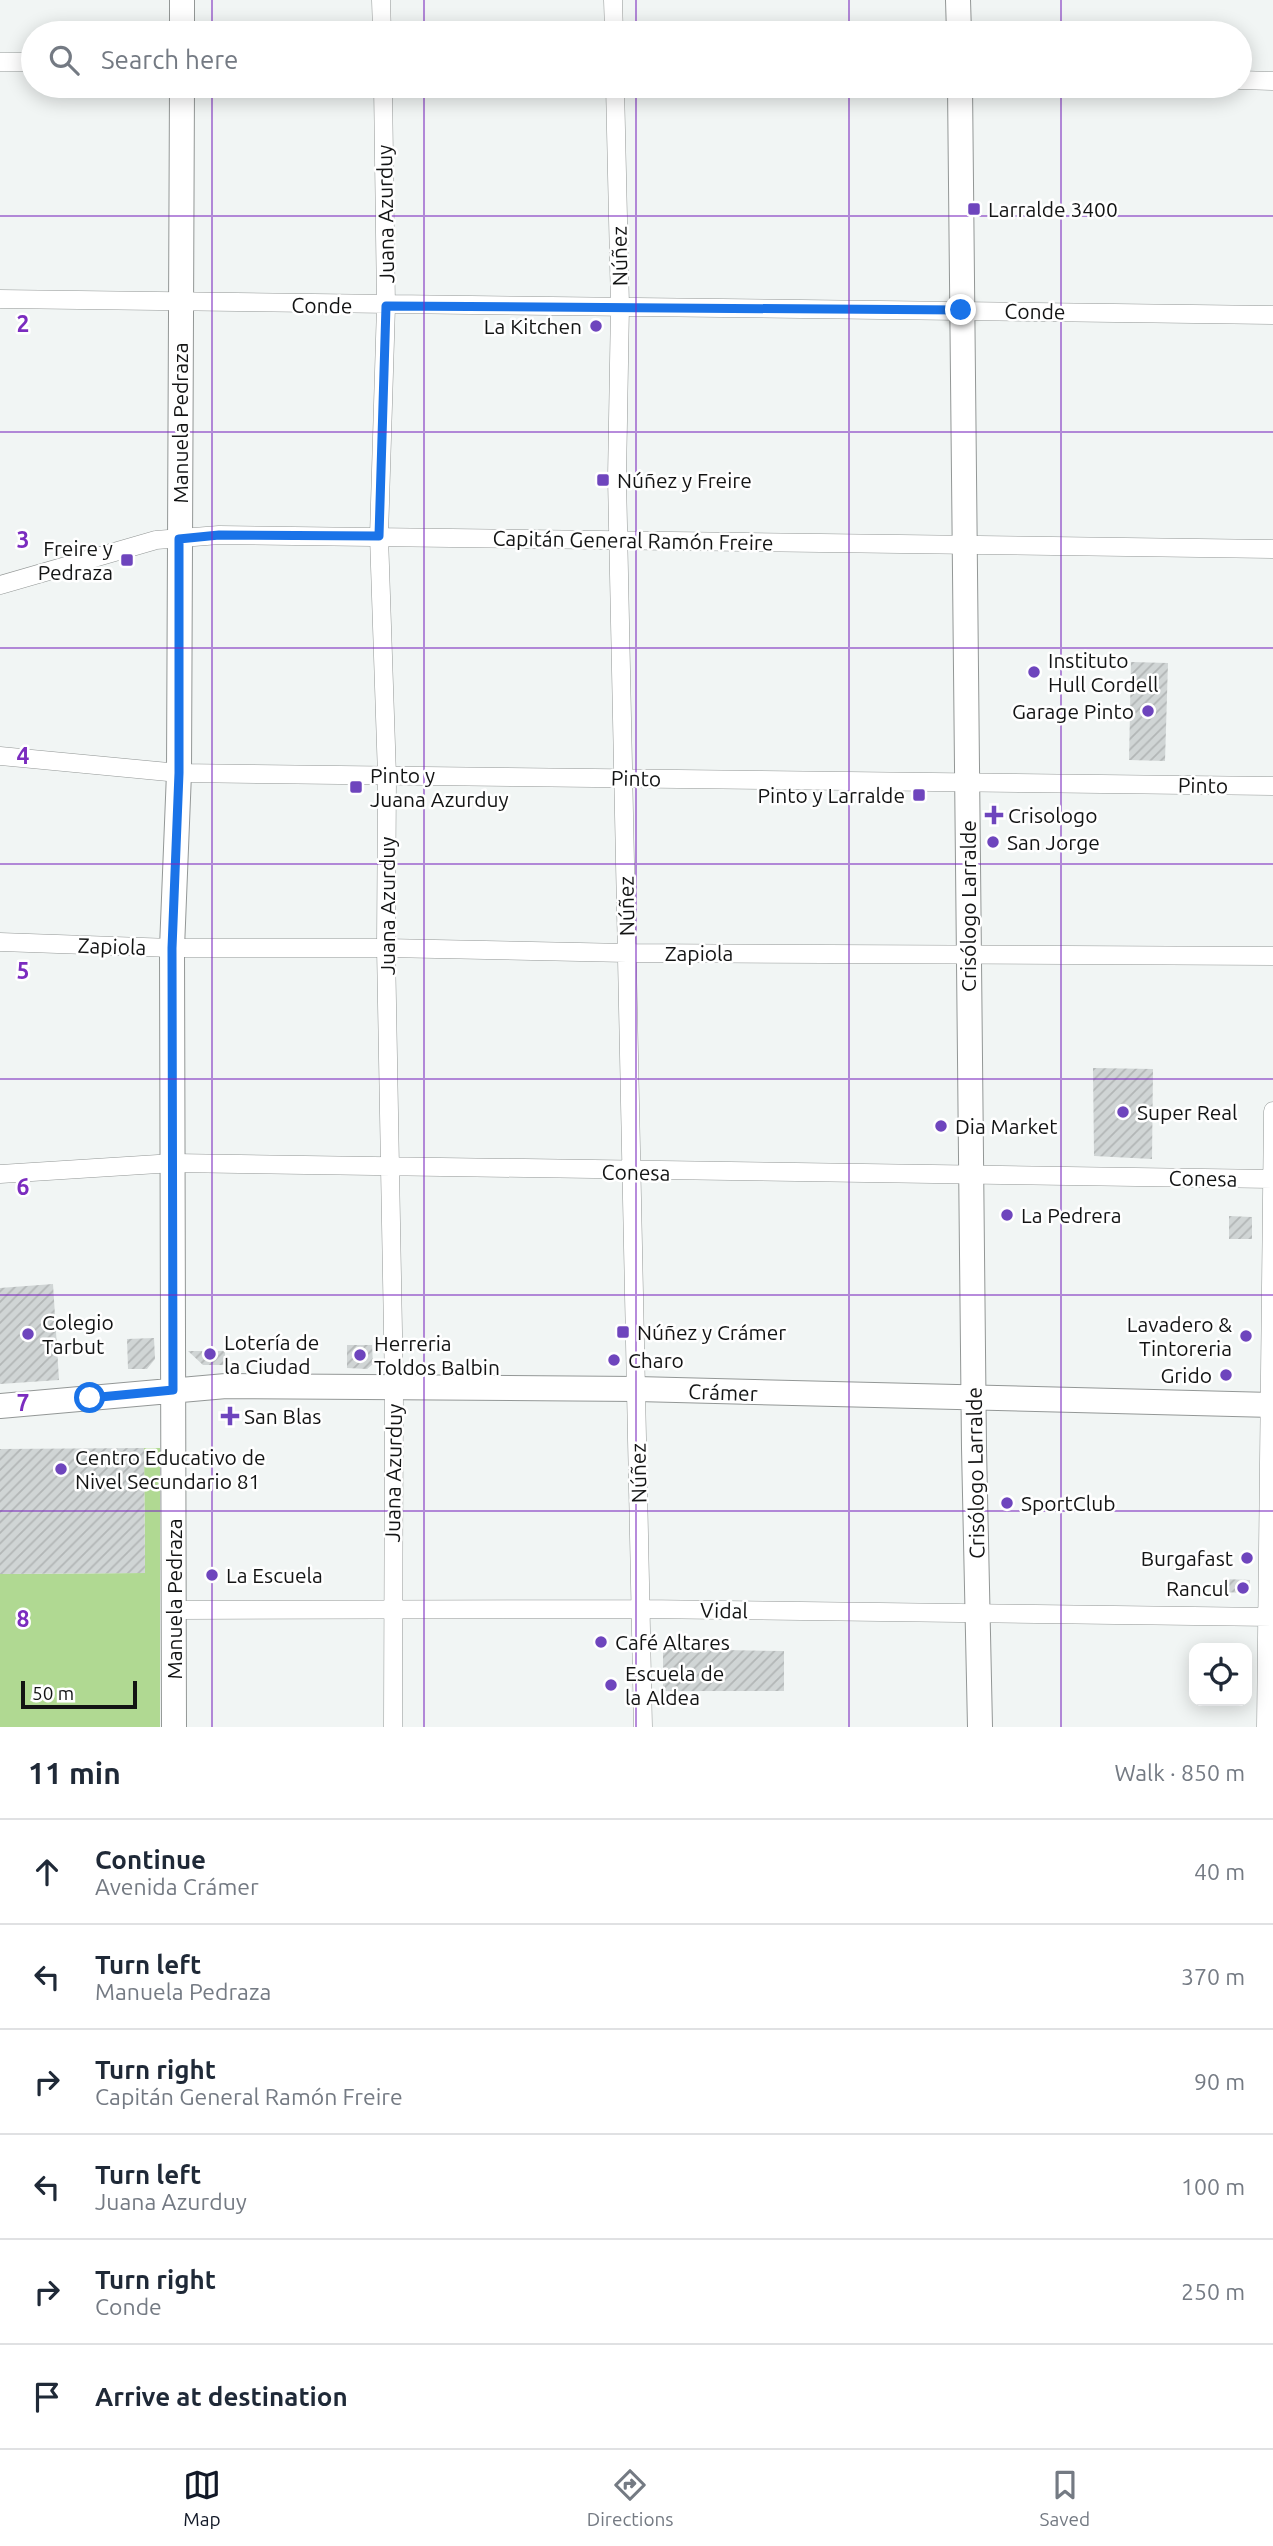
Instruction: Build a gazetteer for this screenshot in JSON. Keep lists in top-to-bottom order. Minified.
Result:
{"streets":{"street":["Juana Azurduy","Núñez","Conde","Manuela Pedraza","Capitán General Ramón Freire","Pinto","Crisólogo Larralde","Zapiola","Conesa","Crámer","Vidal"]},"crossings":[["Juana Azurduy","Conde"],["Juana Azurduy","Capitán General Ramón Freire"],["Juana Azurduy","Pinto"],["Juana Azurduy","Zapiola"],["Juana Azurduy","Conesa"],["Juana Azurduy","Crámer"],["Juana Azurduy","Vidal"],["Núñez","Conde"],["Núñez","Capitán General Ramón Freire"],["Núñez","Pinto"],["Núñez","Zapiola"],["Núñez","Conesa"],["Núñez","Crámer"],["Núñez","Vidal"],["Conde","Manuela Pedraza"],["Conde","Crisólogo Larralde"],["Manuela Pedraza","Capitán General Ramón Freire"],["Manuela Pedraza","Pinto"],["Manuela Pedraza","Zapiola"],["Manuela Pedraza","Conesa"],["Manuela Pedraza","Crámer"],["Manuela Pedraza","Vidal"],["Capitán General Ramón Freire","Crisólogo Larralde"],["Pinto","Crisólogo Larralde"],["Crisólogo Larralde","Zapiola"],["Crisólogo Larralde","Conesa"],["Crisólogo Larralde","Crámer"],["Crisólogo Larralde","Vidal"]],"places":{"transit":["Larralde 3400","Núñez y Freire","Freire y Pedraza","Pinto y Juana Azurduy","Pinto y Larralde","Núñez y Crámer"],"other":["La Kitchen","Instituto Hull Cordell","Garage Pinto","San Jorge","Super Real","Dia Market","La Pedrera","Colegio Tarbut","Lavadero & Tintoreria","Lotería de la Ciudad","Herreria Toldos Balbin","Charo","Grido","Centro Educativo de Nivel Secundario 81","SportClub","Burgafast","La Escuela","Rancul","Café Altares","Escuela de la Aldea"],"health":["Crisologo","San Blas"]},"scale_bar":"50 m","page":{"search":"Search here","scale":"50 m","heading":["11 min","Walk · 850 m"],"list":[["Continue","Avenida Crámer","40 m"],["Turn left","Manuela Pedraza","370 m"],["Turn right","Capitán General Ramón Freire","90 m"],["Turn left","Juana Azurduy","100 m"],["Turn right","Conde","250 m"],"Arrive at destination"],"nav":["Map","Directions","Saved"]},"grid":{"rows":["2","3","4","5","6","7","8"]}}
